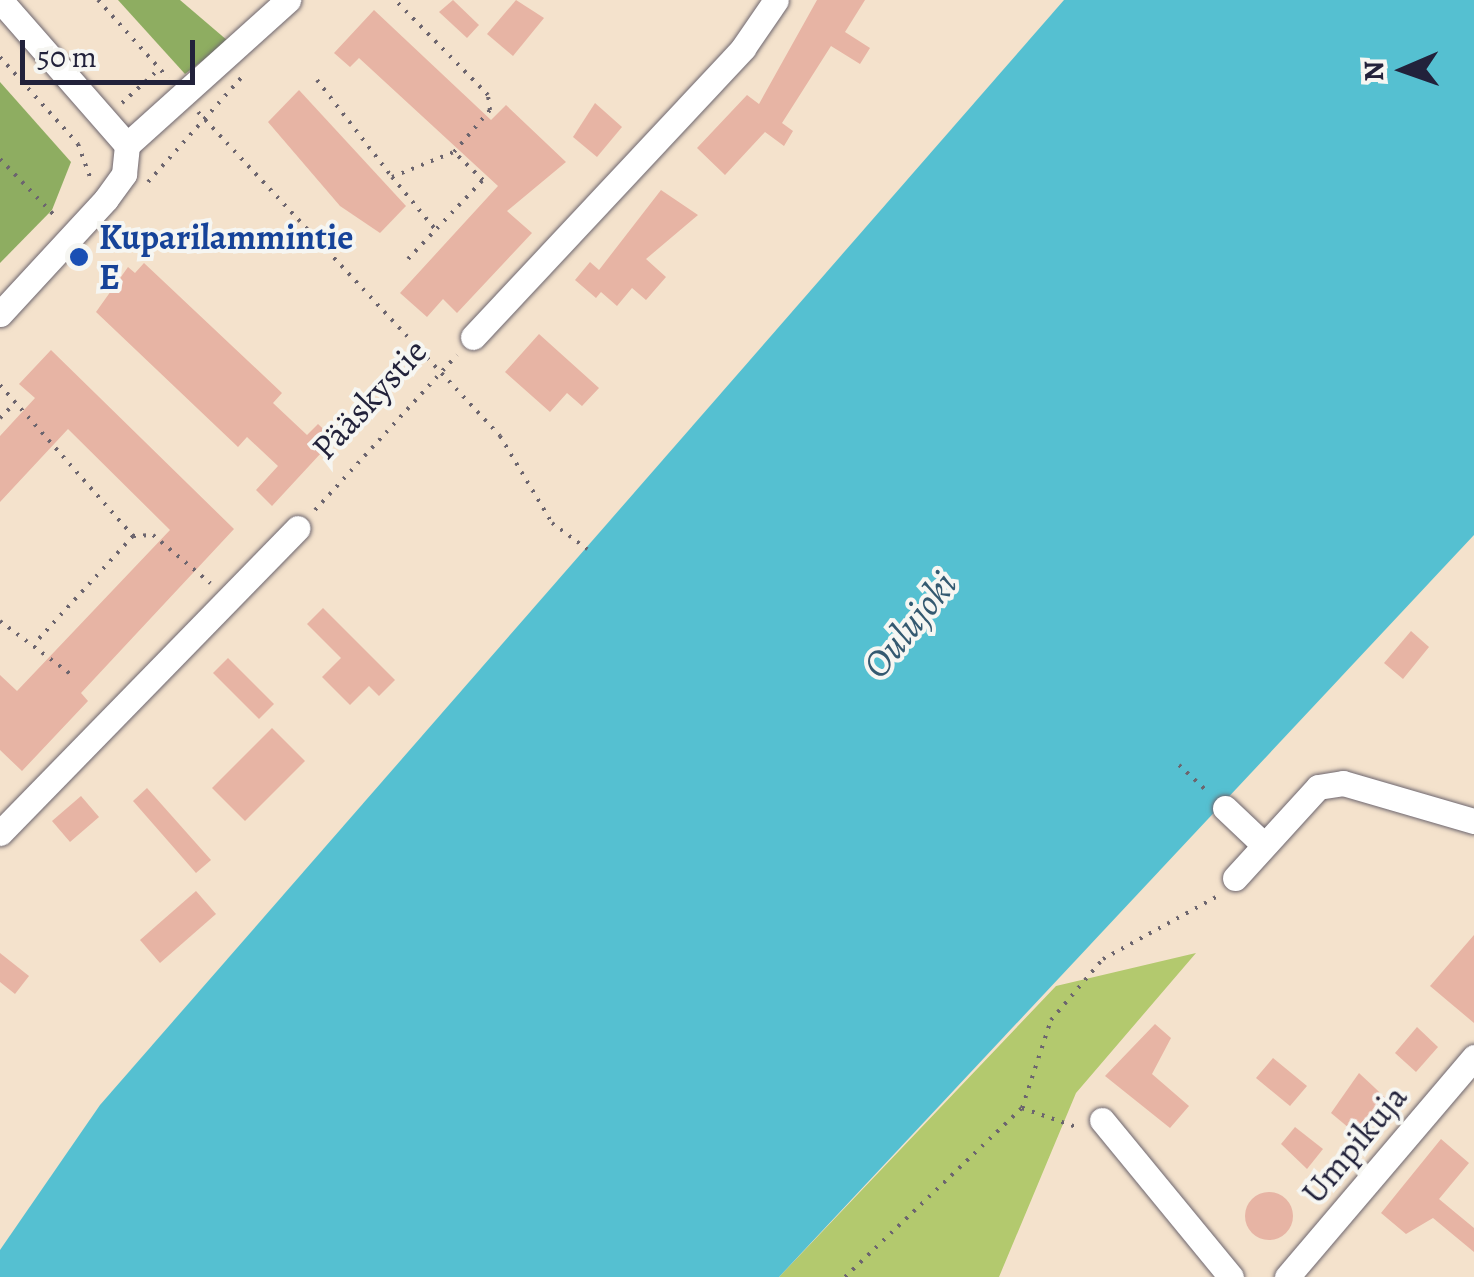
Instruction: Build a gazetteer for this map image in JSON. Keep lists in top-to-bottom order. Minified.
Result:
{"streets":{"street":["Pääskystie","Umpikuja"]},"water":["Oulujoki"],"places":["Kuparilammintie E"],"scale_bar":"50 m","north":"left"}
